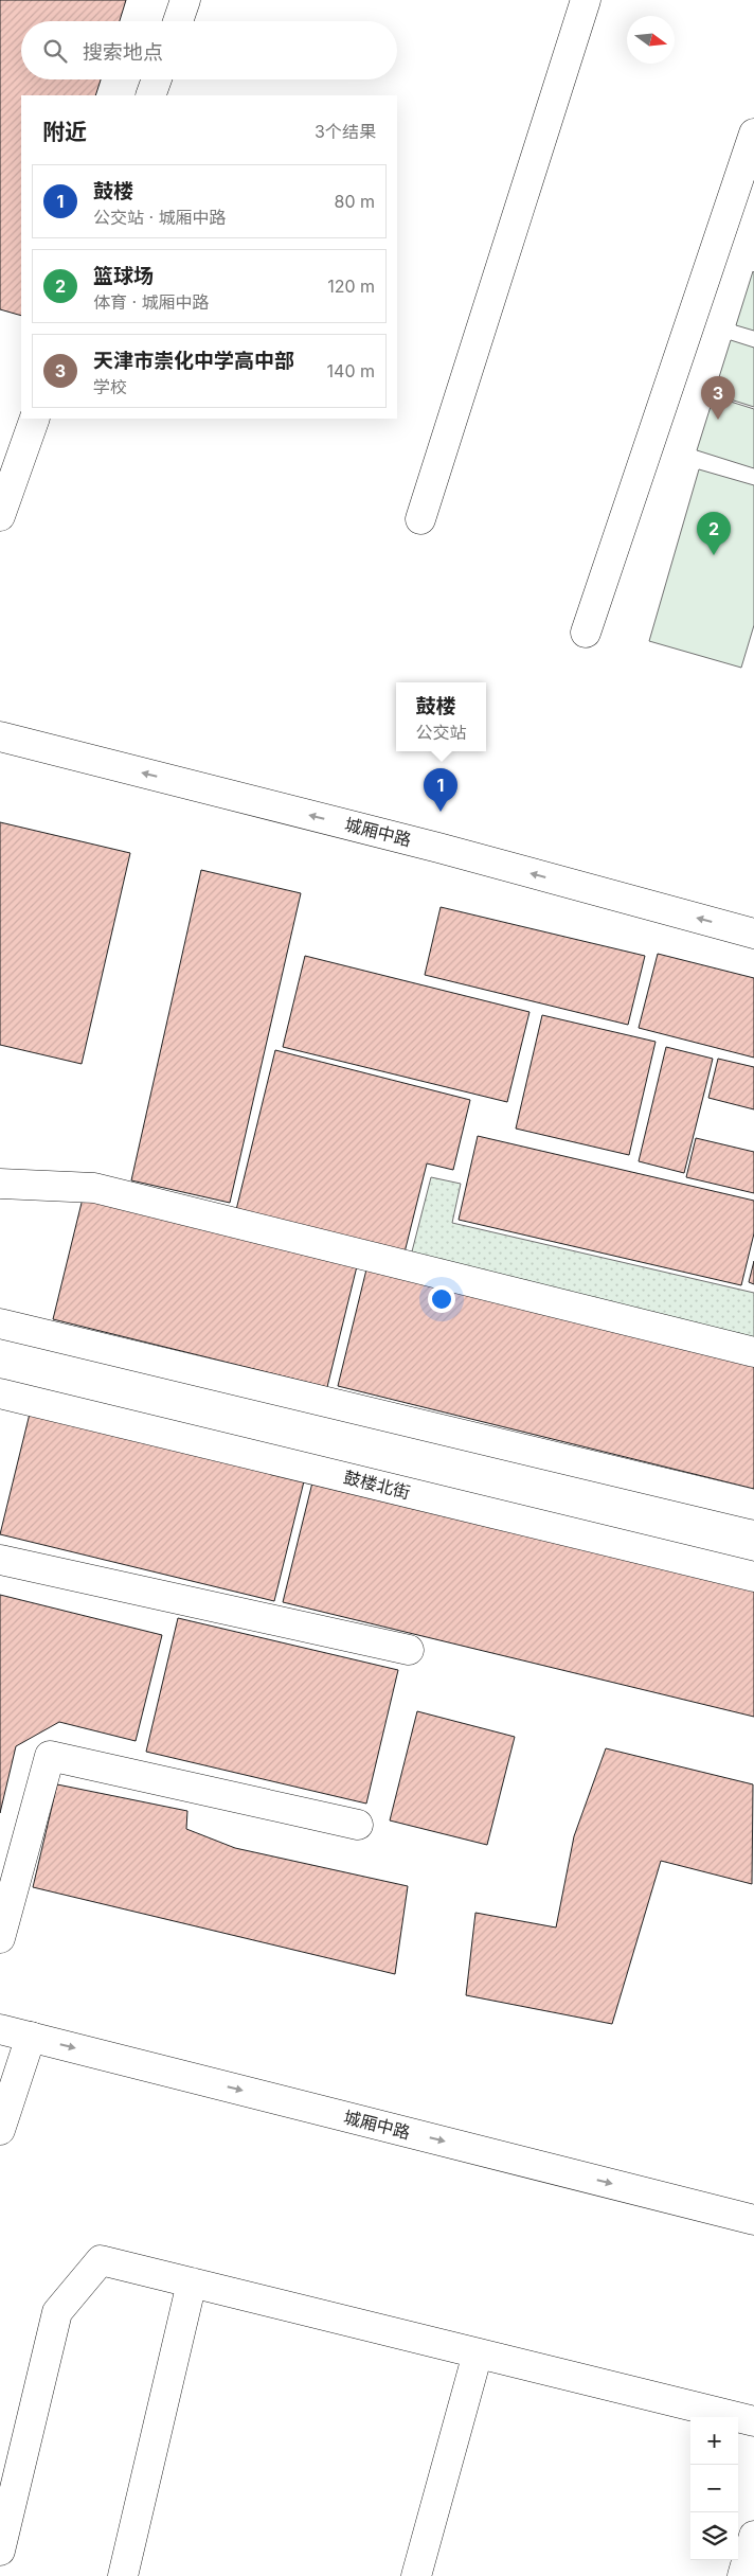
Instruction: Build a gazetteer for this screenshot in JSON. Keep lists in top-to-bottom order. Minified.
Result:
{"streets":{"street":["城厢中路","鼓楼北街"]},"north":"right","page":{"search":"搜索地点","heading":["附近","3个结果"],"list":[{"mark":"1","name":"鼓楼","note":"公交站 · 城厢中路","value":"80 m"},{"mark":"2","name":"篮球场","note":"体育 · 城厢中路","value":"120 m"},{"mark":"3","name":"天津市崇化中学高中部","note":"学校","value":"140 m"}],"pins":["3","2","1"],"popup":["鼓楼","公交站"],"map_buttons":["+","−"]}}
